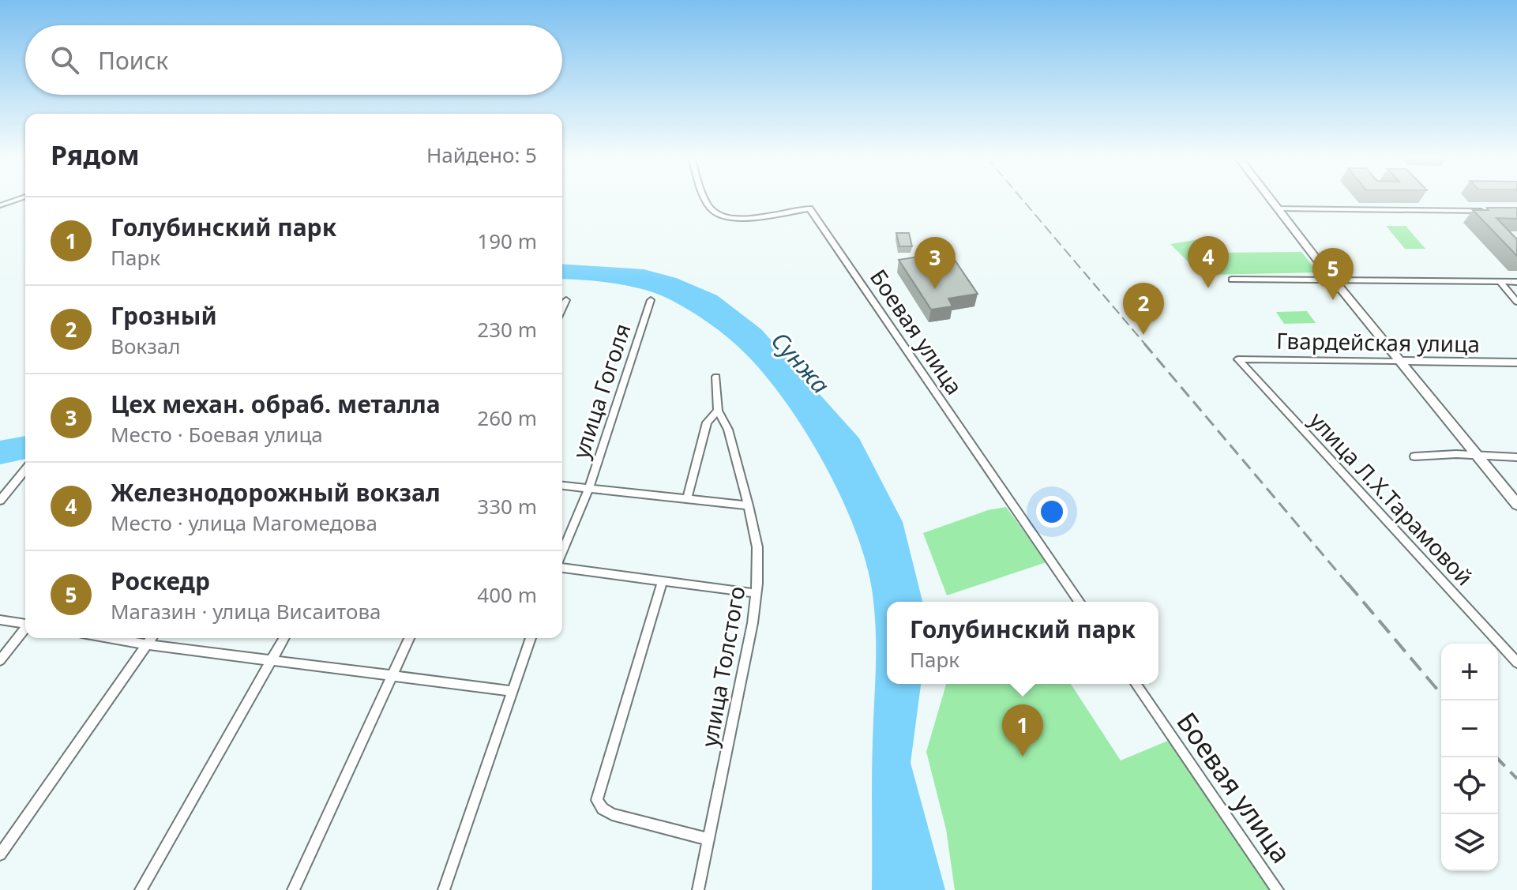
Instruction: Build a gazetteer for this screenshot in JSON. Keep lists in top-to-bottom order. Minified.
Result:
{"streets":{"street":["Боевая улица","Гвардейская улица","улица Гоголя","улица Л.Х.Тарамовой","улица Толстого"]},"crossings":[["Гвардейская улица","улица Л.Х.Тарамовой"]],"water":["Сунжа"],"page":{"search":"Поиск","heading":["Рядом","Найдено: 5"],"list":[{"mark":"1","name":"Голубинский парк","note":"Парк","value":"190 m"},{"mark":"2","name":"Грозный","note":"Вокзал","value":"230 m"},{"mark":"3","name":"Цех механ. обраб. металла","note":"Место · Боевая улица","value":"260 m"},{"mark":"4","name":"Железнодорожный вокзал","note":"Место · улица Магомедова","value":"330 m"},{"mark":"5","name":"Роскедр","note":"Магазин · улица Висаитова","value":"400 m"}],"pins":["4","3","5","2","1"],"popup":["Голубинский парк","Парк"],"map_buttons":["+","−"]}}
